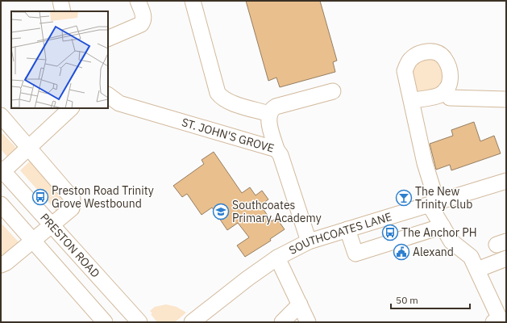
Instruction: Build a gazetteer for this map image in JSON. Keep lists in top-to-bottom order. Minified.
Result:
{"streets":{"street":["ST. JOHN'S GROVE","SOUTHCOATES LANE","PRESTON ROAD"]},"crossings":[["ST. JOHN'S GROVE","SOUTHCOATES LANE"]],"places":{"bus stop":["Preston Road Trinity Grove Westbound","The Anchor PH"],"bar":["The New Trinity Club"],"school or university":["Southcoates Primary Academy"],"public building":["Alexand"]},"scale_bar":"50 m"}
